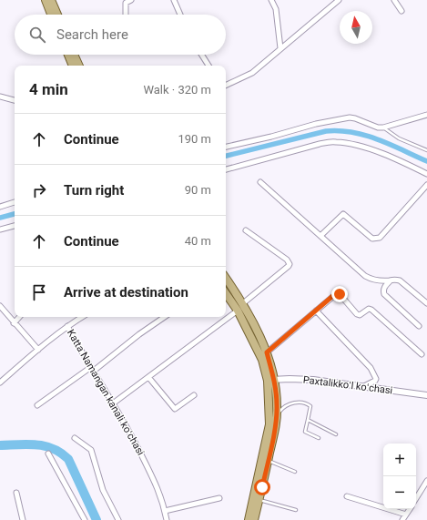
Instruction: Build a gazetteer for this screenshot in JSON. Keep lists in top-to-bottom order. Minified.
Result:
{"streets":{"street":["Paxtalikkoʻl koʻchasi","Katta Namangan kanali koʻchasi"]},"north":"top","page":{"search":"Search here","heading":["4 min","Walk · 320 m"],"list":[["Continue","190 m"],["Turn right","90 m"],["Continue","40 m"],"Arrive at destination"],"map_buttons":["+","−"]}}
